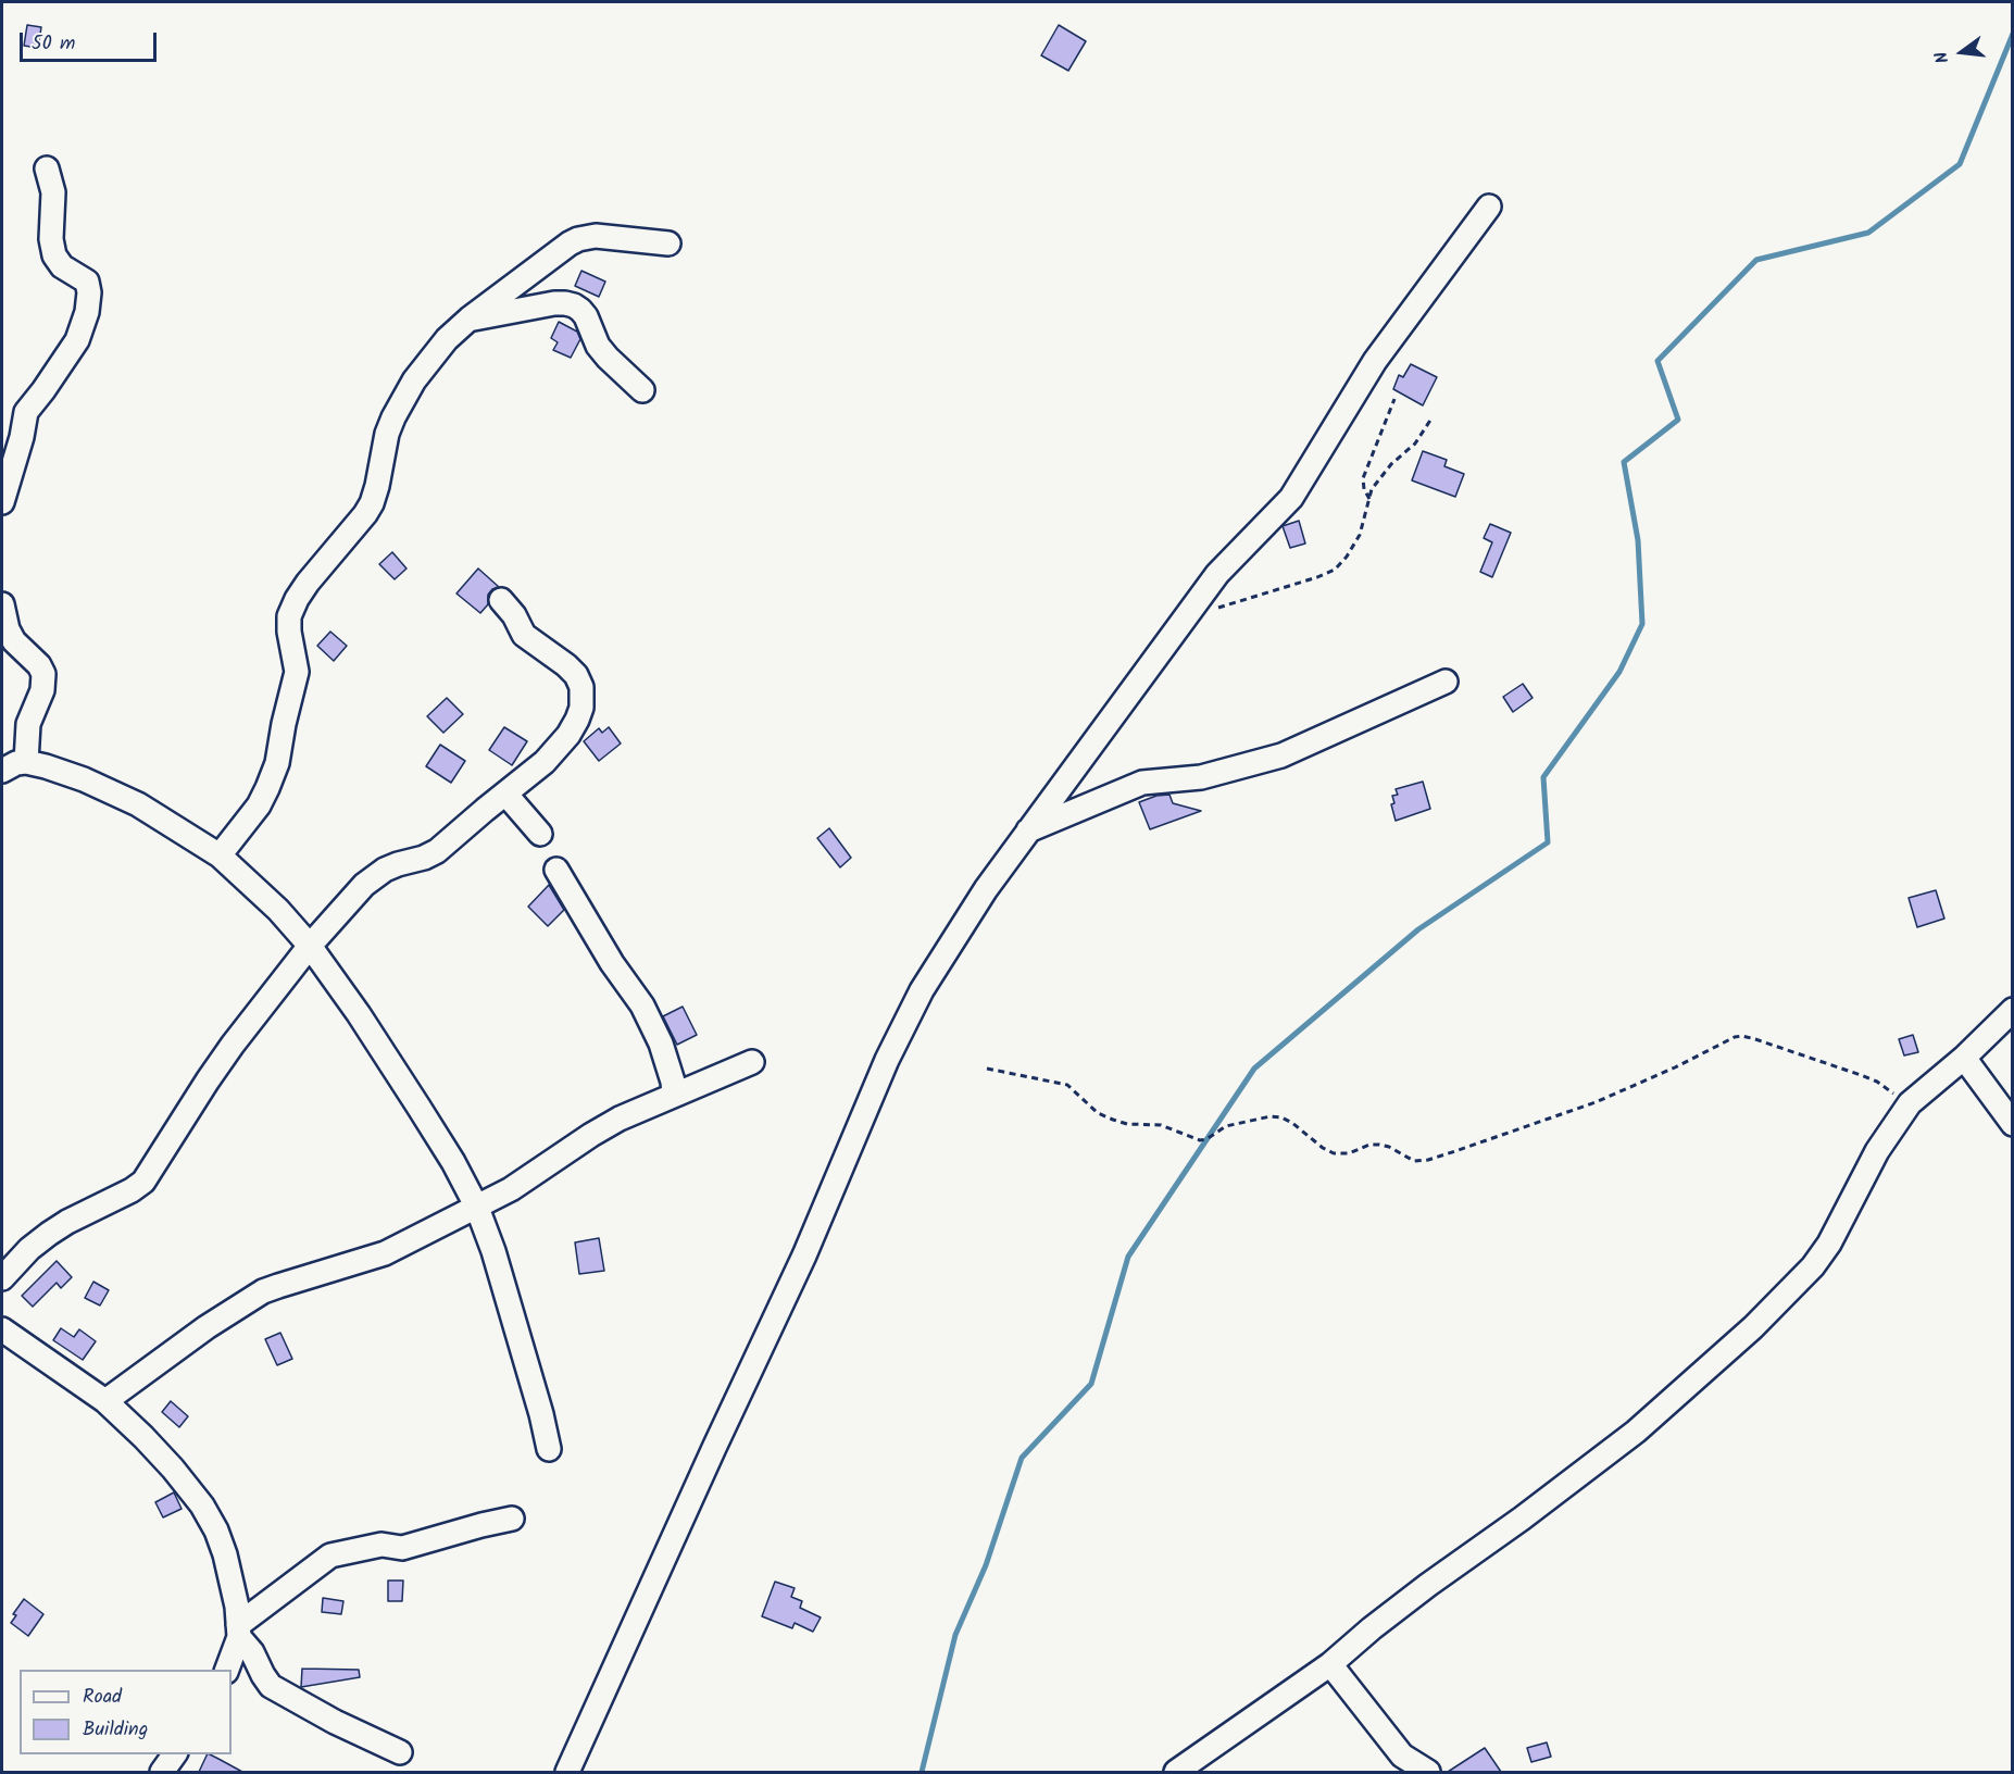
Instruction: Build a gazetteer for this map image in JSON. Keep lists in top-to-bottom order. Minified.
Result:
{"legend":["Road","Building"],"scale_bar":"50 m","north":"left"}
